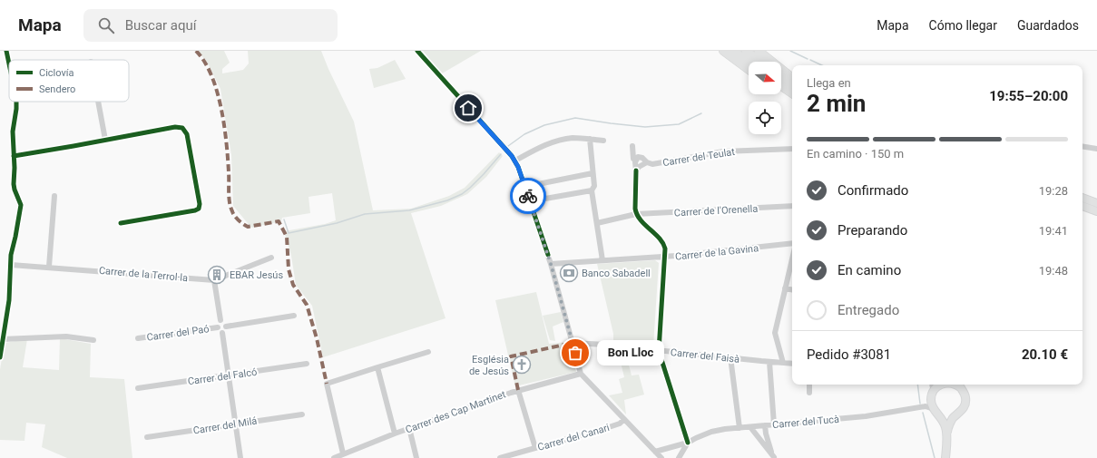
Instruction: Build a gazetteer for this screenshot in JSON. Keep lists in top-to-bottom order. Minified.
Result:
{"streets":{"street":["Carrer del Teulat","Carrer de l'Orenella","Carrer de la Gavina","Carrer de la Terrol·la","Carrer del Paó","Carrer del Faisà","Carrer del Falcó","Carrer des Cap Martinet","Carrer del Tucà","Carrer del Milá","Carrer del Canari"]},"places":{"bank":["Banco Sabadell"],"building":["EBAR Jesús"],"other":["Bon Lloc"],"church":["Església de Jesús"]},"legend":["Ciclovía","Sendero"],"north":"right","page":{"header":"Mapa","search":"Buscar aquí","nav":["Mapa","Cómo llegar","Guardados"],"heading":["2 min","Llega en","19:55–20:00"],"panel":["Pedido #3081","20.10 €"],"bar":"En camino · 150 m","list":[["Confirmado","19:28"],["Preparando","19:41"],["En camino","19:48"],"Entregado"],"bubble":"Bon Lloc"}}
